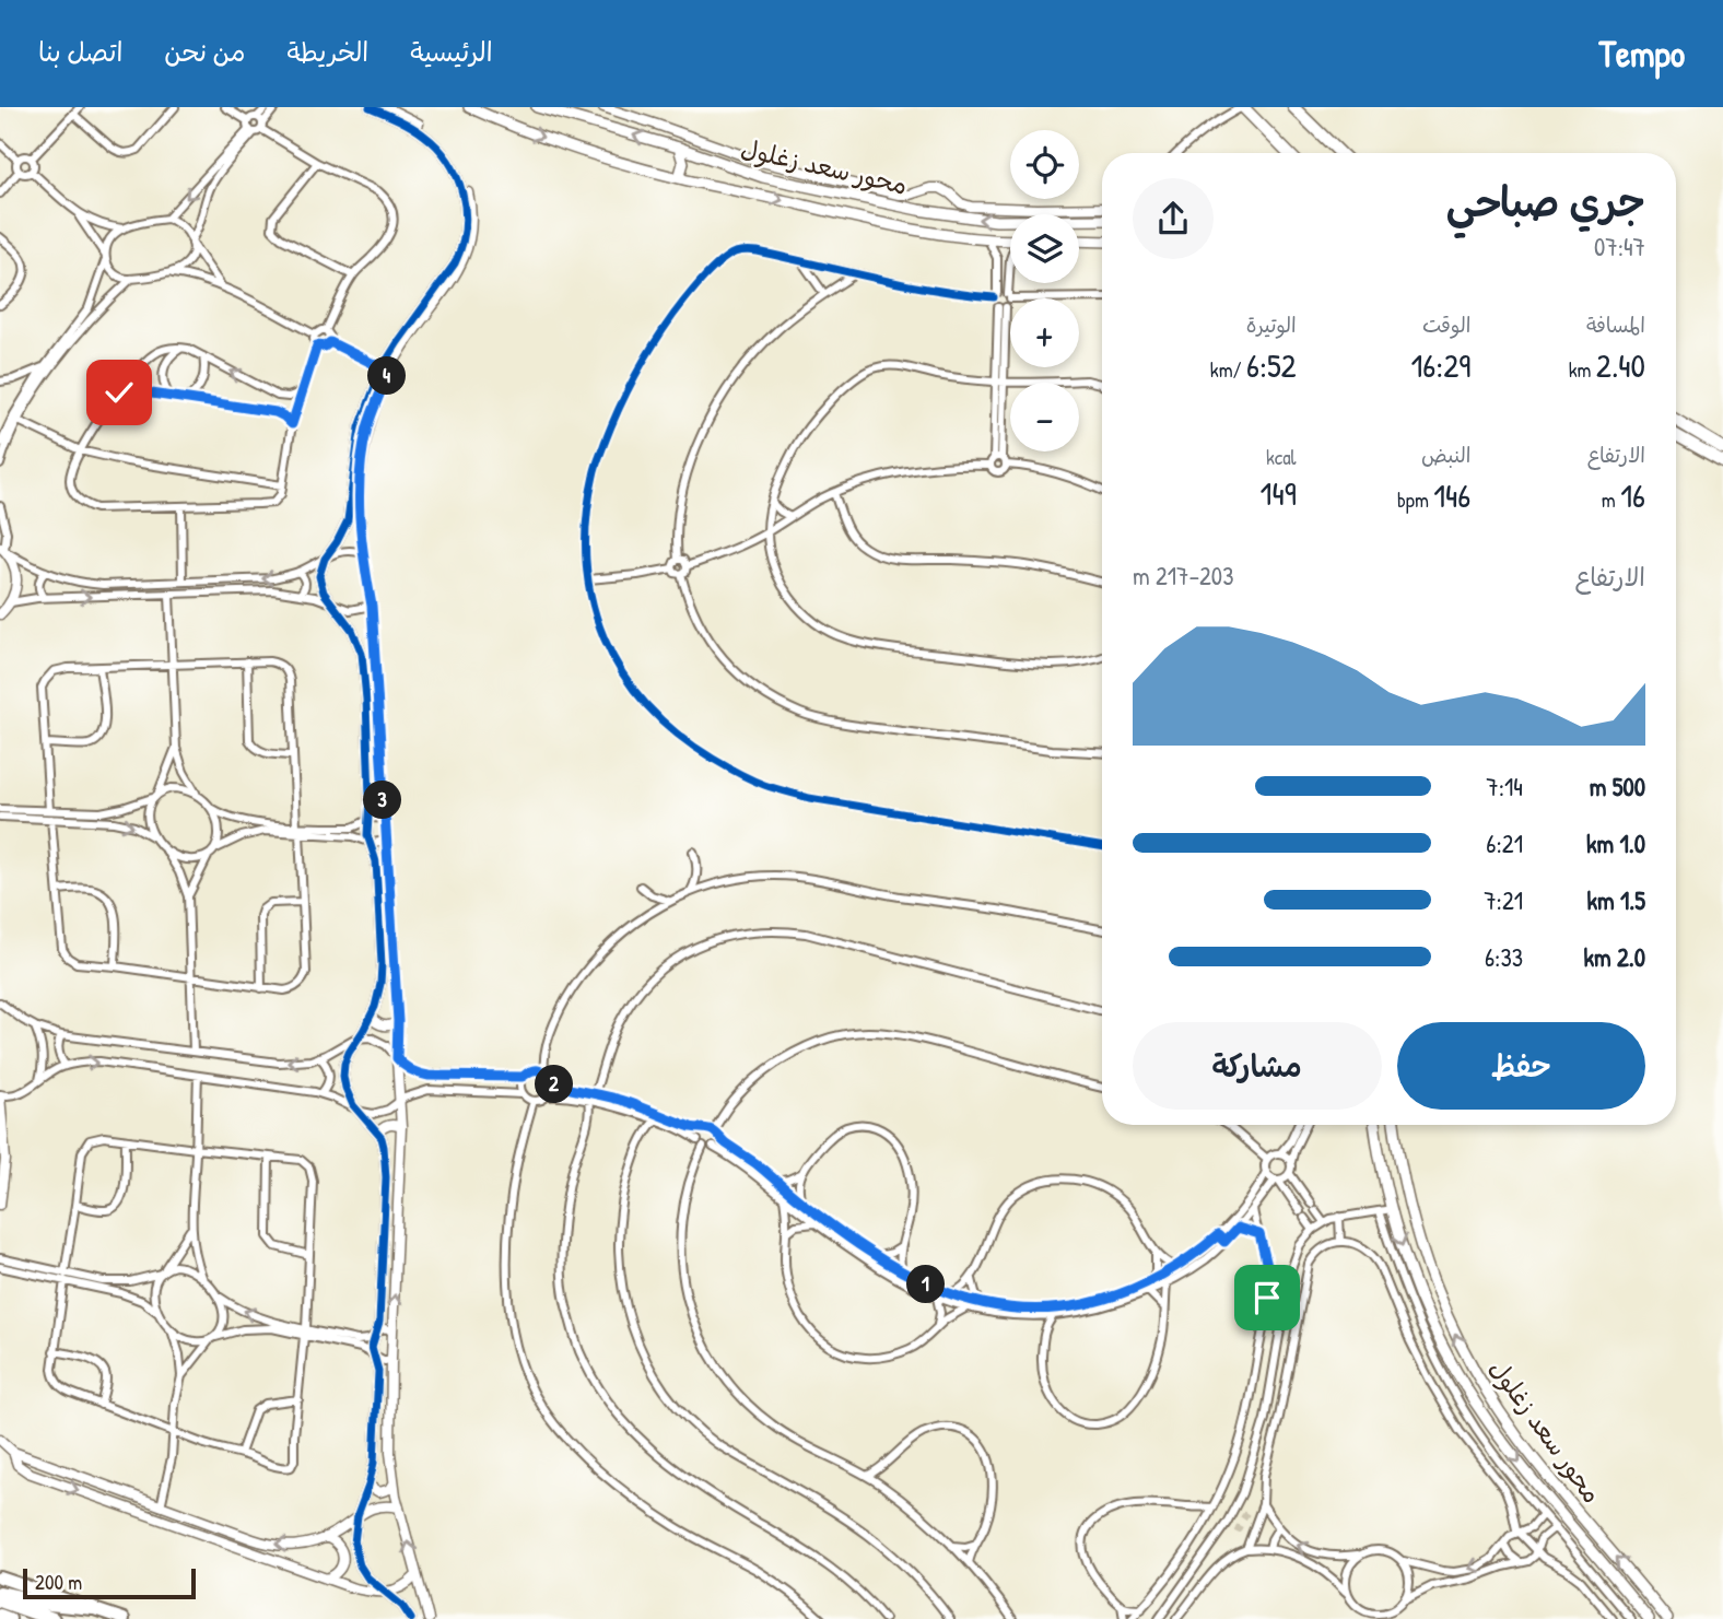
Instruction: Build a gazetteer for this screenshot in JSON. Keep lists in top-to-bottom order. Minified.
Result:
{"streets":{"main road":["محور سعد زغلول"]},"scale_bar":"200 m","page":{"header":"Tempo","nav":["الرئيسية","الخريطة","من نحن","اتصل بنا"],"map_buttons":["+","−"],"heading":["جري صباحي","07:47"],"stats":[["المسافة","2.40 km"],["الوقت","16:29"],["الوتيرة","6:52 /km"],["الارتفاع","16 m"],["النبض","146 bpm"],["kcal","149"]],"pins":["4","3","2","1"],"chart":["الارتفاع","203–217 m"],"list":[{"name":"500 m","note":"7:14"},{"name":"1.0 km","note":"6:21"},{"name":"1.5 km","note":"7:21"},{"name":"2.0 km","note":"6:33"}],"buttons":["حفظ","مشاركة"],"scale":"200 m"}}
